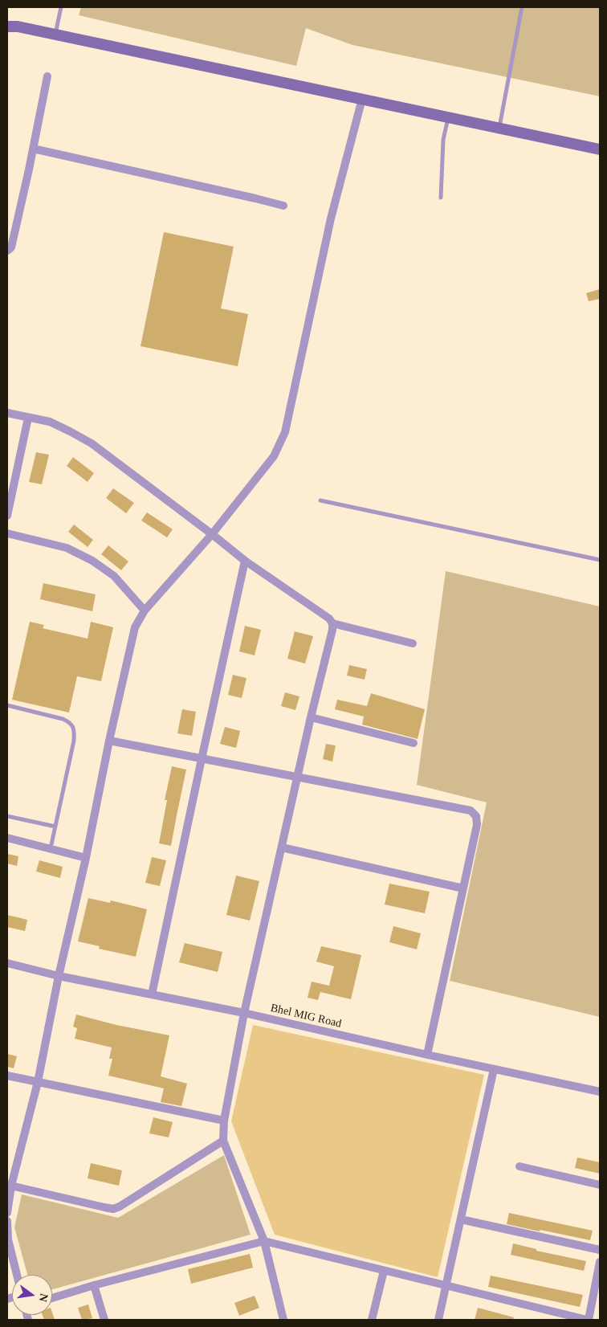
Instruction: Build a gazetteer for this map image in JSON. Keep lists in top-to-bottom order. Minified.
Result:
{"streets":{"street":["Bhel MIG Road"]},"north":"right"}
